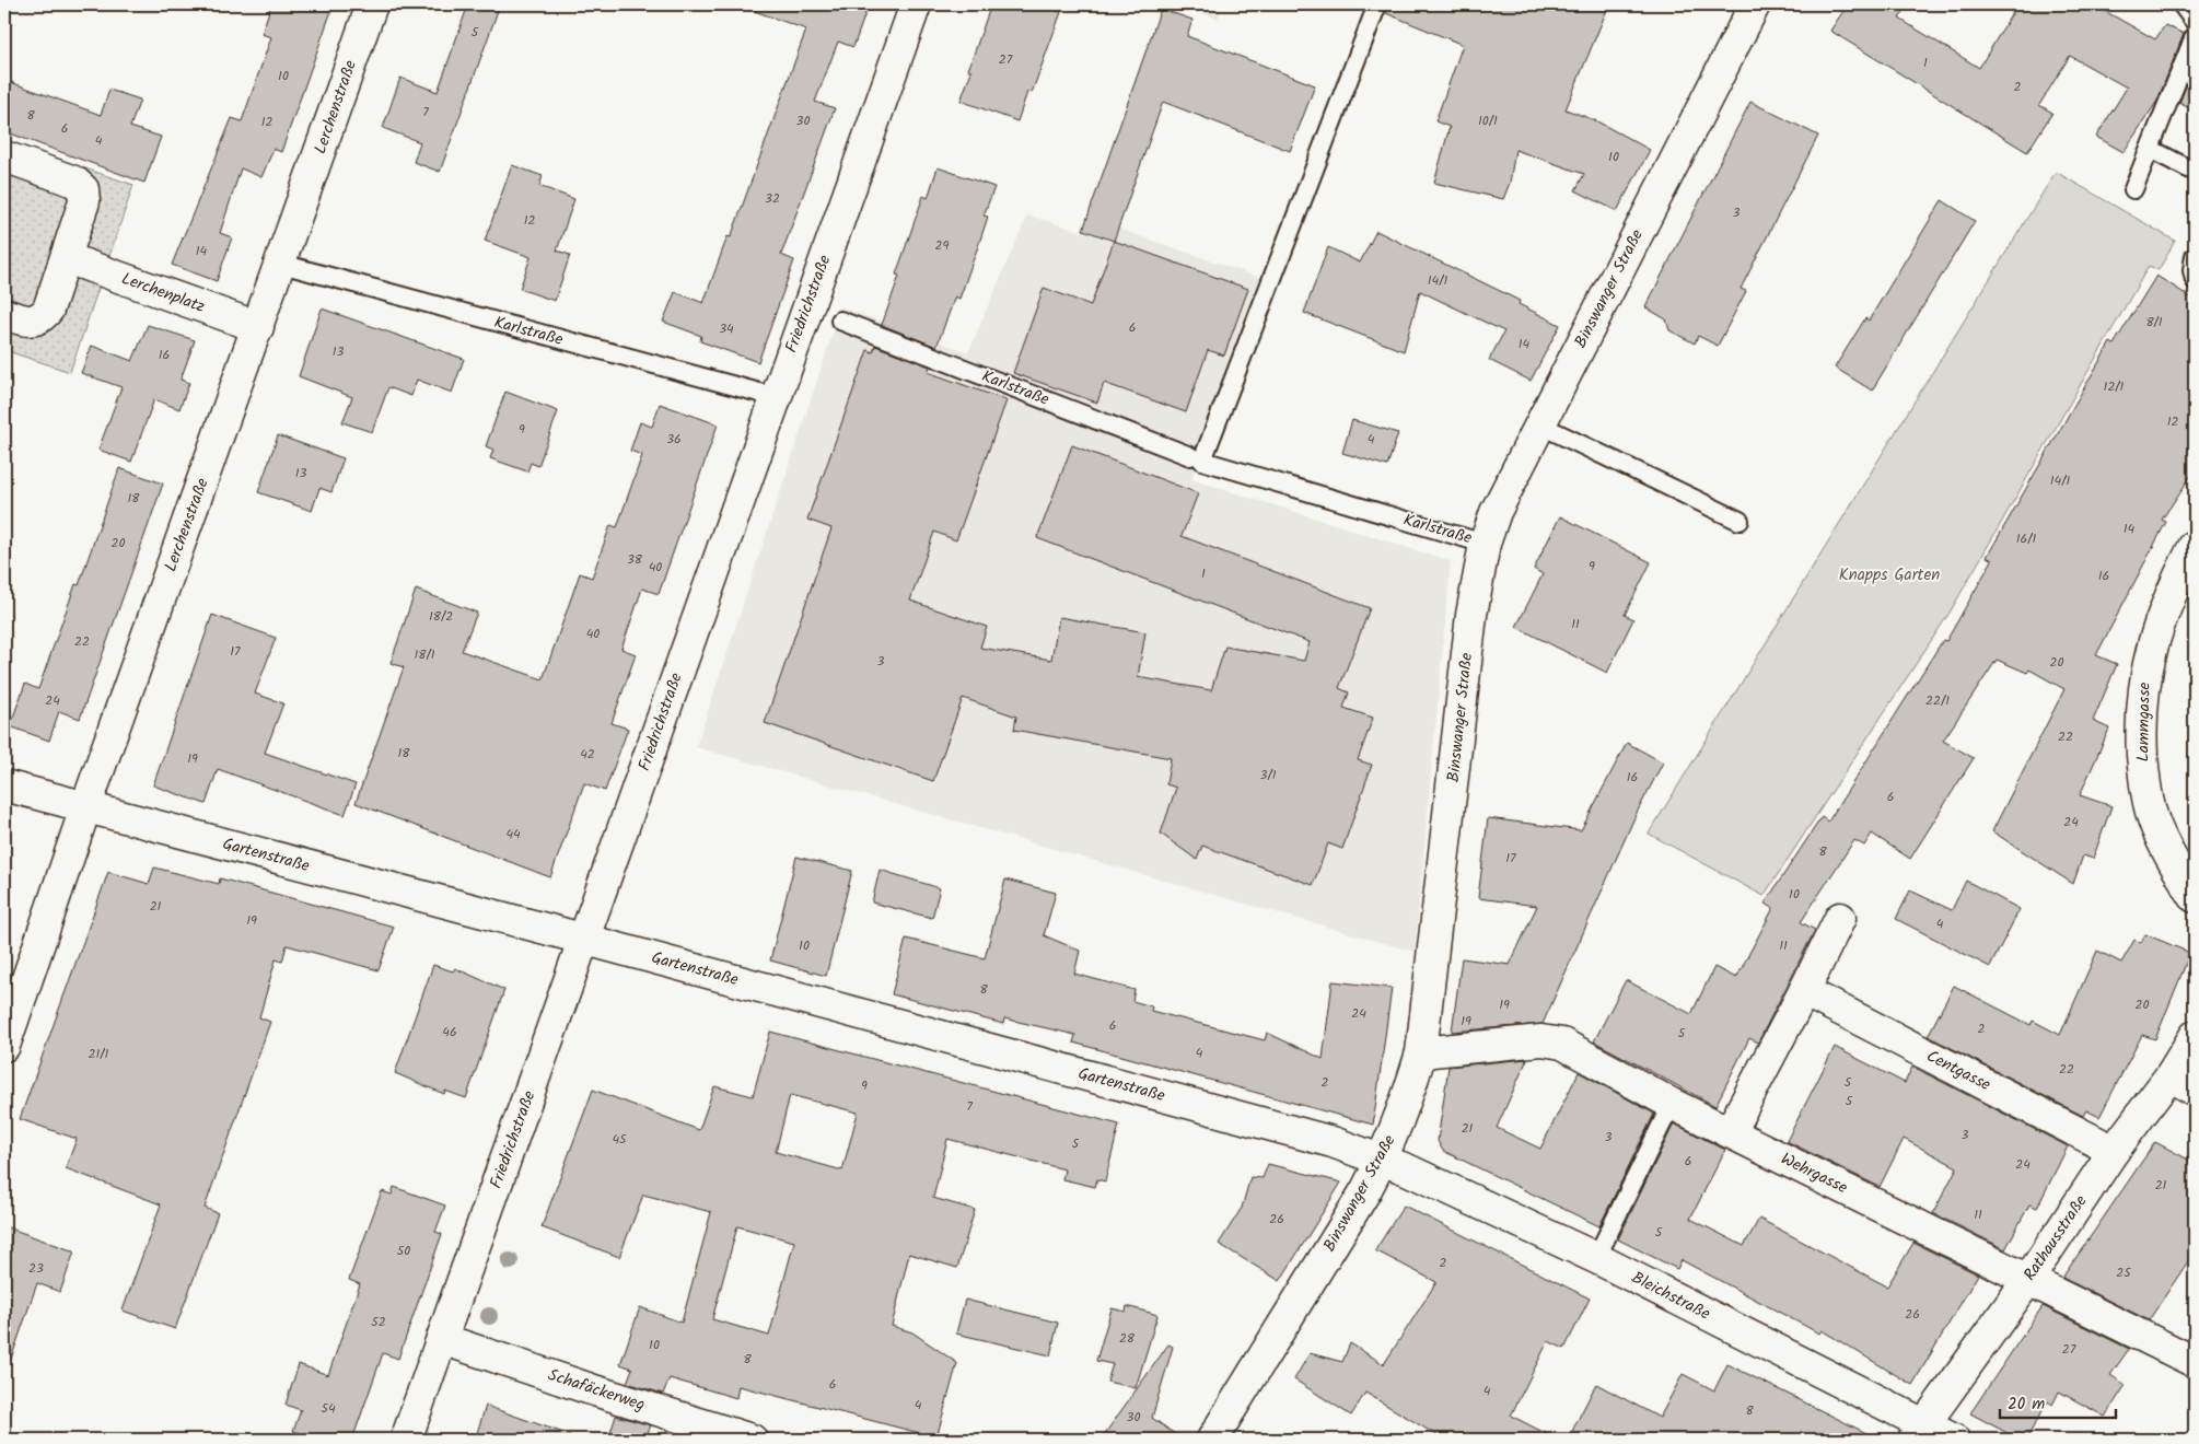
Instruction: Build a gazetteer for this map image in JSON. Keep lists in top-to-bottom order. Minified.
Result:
{"streets":{"street":["Lerchenstraße","Binswanger Straße","Lerchenplatz","Friedrichstraße","Lammgasse","Gartenstraße","Centgasse","Wehrgasse","Rathausstraße","Bleichstraße","Schafäckerweg"],"lane":["Karlstraße"]},"crossings":[["Lerchenstraße","Lerchenplatz"],["Lerchenstraße","Karlstraße"],["Lerchenstraße","Gartenstraße"],["Binswanger Straße","Karlstraße"],["Binswanger Straße","Gartenstraße"],["Binswanger Straße","Wehrgasse"],["Binswanger Straße","Bleichstraße"],["Friedrichstraße","Karlstraße"],["Friedrichstraße","Gartenstraße"],["Friedrichstraße","Schafäckerweg"],["Gartenstraße","Bleichstraße"],["Centgasse","Rathausstraße"],["Wehrgasse","Rathausstraße"],["Rathausstraße","Bleichstraße"]],"parks":["Knapps Garten"],"house_numbers":["5","27","1","10","2","7","8","30","10/1","12","6","4","10","32","3","12","29","14","14/1","8/1","6","34","14","13","16","12/1","12","9","36","4","13","14/1","18","14","16/1","20","38","9","40","1","16","18/2","11","40","22","17","18/1","3","20","24","22/1","22","18","42","19","3/1","16","6","24","44","8","17","10","21","19","4","10","11","8","19","20","24","19","6","2","46","5","4","21/1","22","2","5","9","5","7","21","3","3","45","5","6","24","21","11","26","5","50","2","23","25","26","52","28","10","27","8","6","4","4","54","8","30"],"scale_bar":"20 m"}
